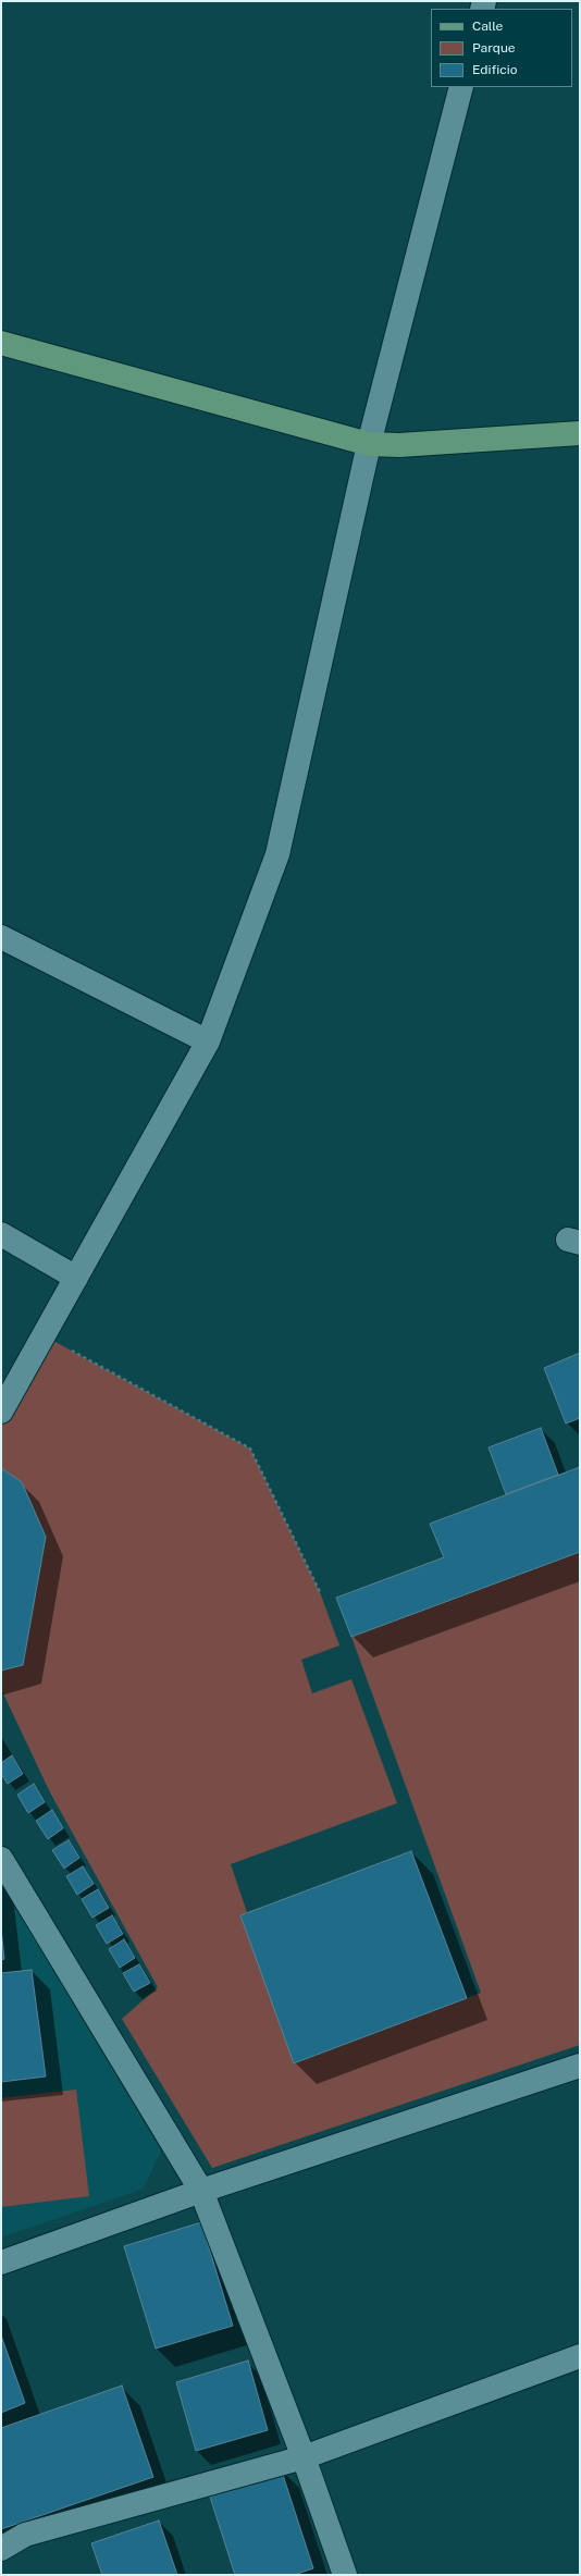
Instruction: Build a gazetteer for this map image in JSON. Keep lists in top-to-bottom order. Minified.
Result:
{"legend":["Calle","Parque","Edificio"]}
